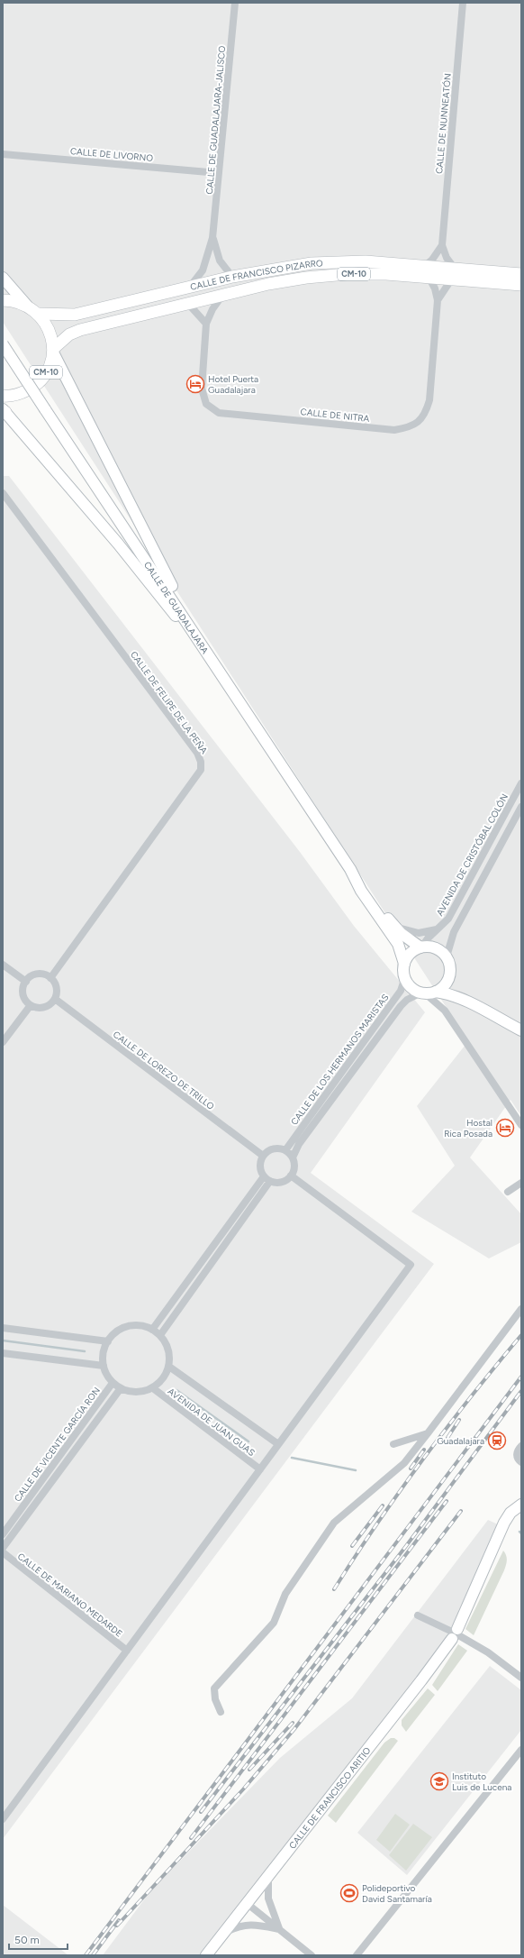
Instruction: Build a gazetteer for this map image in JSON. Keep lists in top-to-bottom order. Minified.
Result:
{"streets":{"main road":["CM-10","CALLE DE FRANCISCO PIZARRO","CALLE DE GUADALAJARA","CALLE DE FRANCISCO ARITIO"],"street":["CALLE DE GUADALAJARA-JALISCO","CALLE DE NUNNEATÓN","CALLE DE LIVORNO","CALLE DE NITRA","CALLE DE FELIPE DE LA PEÑA","AVENIDA DE CRISTÓBAL COLÓN","CALLE DE LOS HERMANOS MARISTAS","CALLE DE LOREZO DE TRILLO","AVENIDA DE JUAN GUAS","CALLE DE VICENTE GARCÍA RON","CALLE DE MARIANO MEDARDE"]},"crossings":[["CALLE DE GUADALAJARA-JALISCO","CALLE DE LIVORNO"],["CALLE DE GUADALAJARA-JALISCO","CALLE DE FRANCISCO PIZARRO"],["CALLE DE NUNNEATÓN","CALLE DE FRANCISCO PIZARRO"],["CALLE DE NUNNEATÓN","CALLE DE NITRA"],["CM-10","CALLE DE FRANCISCO PIZARRO"],["CALLE DE FRANCISCO PIZARRO","CALLE DE NITRA"],["CALLE DE GUADALAJARA","AVENIDA DE CRISTÓBAL COLÓN"],["CALLE DE GUADALAJARA","CALLE DE LOS HERMANOS MARISTAS"],["CALLE DE FELIPE DE LA PEÑA","CALLE DE LOREZO DE TRILLO"],["AVENIDA DE CRISTÓBAL COLÓN","CALLE DE LOS HERMANOS MARISTAS"],["CALLE DE LOS HERMANOS MARISTAS","CALLE DE LOREZO DE TRILLO"],["AVENIDA DE JUAN GUAS","CALLE DE VICENTE GARCÍA RON"]],"places":{"hotel":["Hotel Puerta Guadalajara","Hostal Rica Posada"],"station":["Guadalajara"],"school or university":["Instituto Luis de Lucena"],"sports":["Polideportivo David Santamaría"]},"scale_bar":"50 m"}
